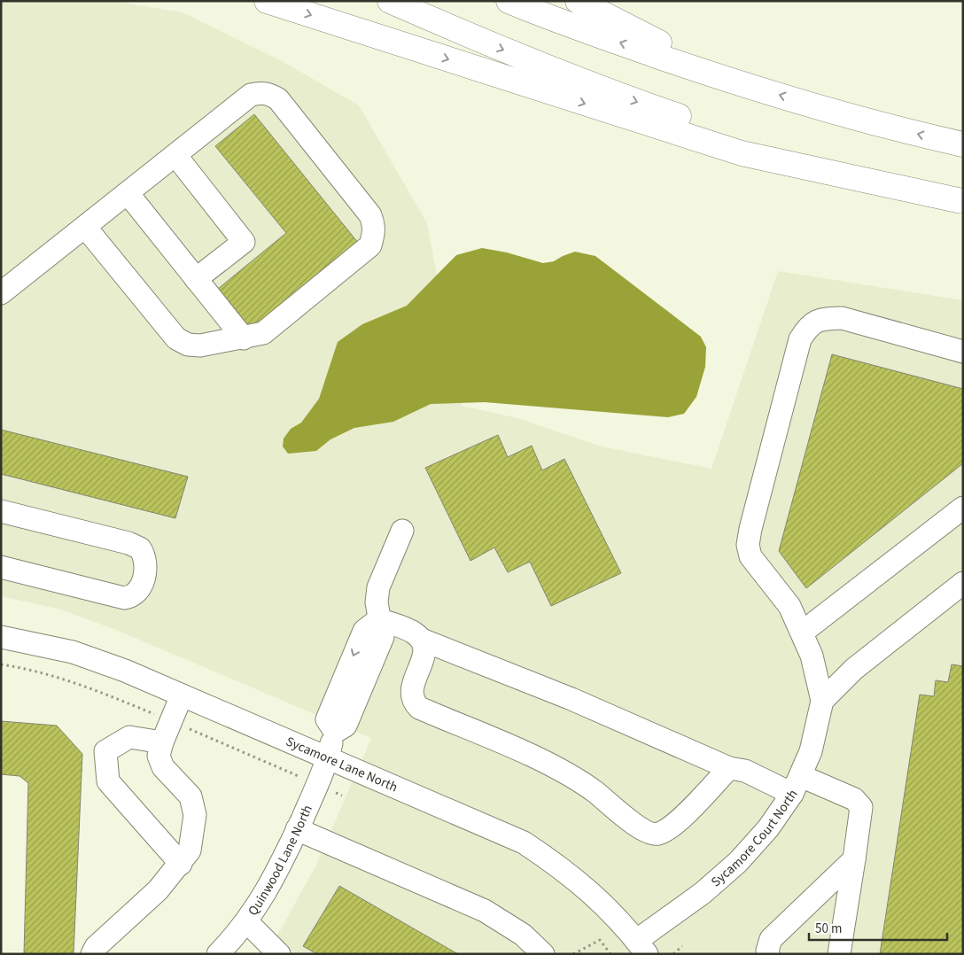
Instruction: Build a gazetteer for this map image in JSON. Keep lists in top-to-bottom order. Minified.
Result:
{"streets":{"street":["Sycamore Lane North","Sycamore Court North","Quinwood Lane North"]},"crossings":[["Sycamore Lane North","Sycamore Court North"],["Sycamore Lane North","Quinwood Lane North"]],"scale_bar":"50 m"}
